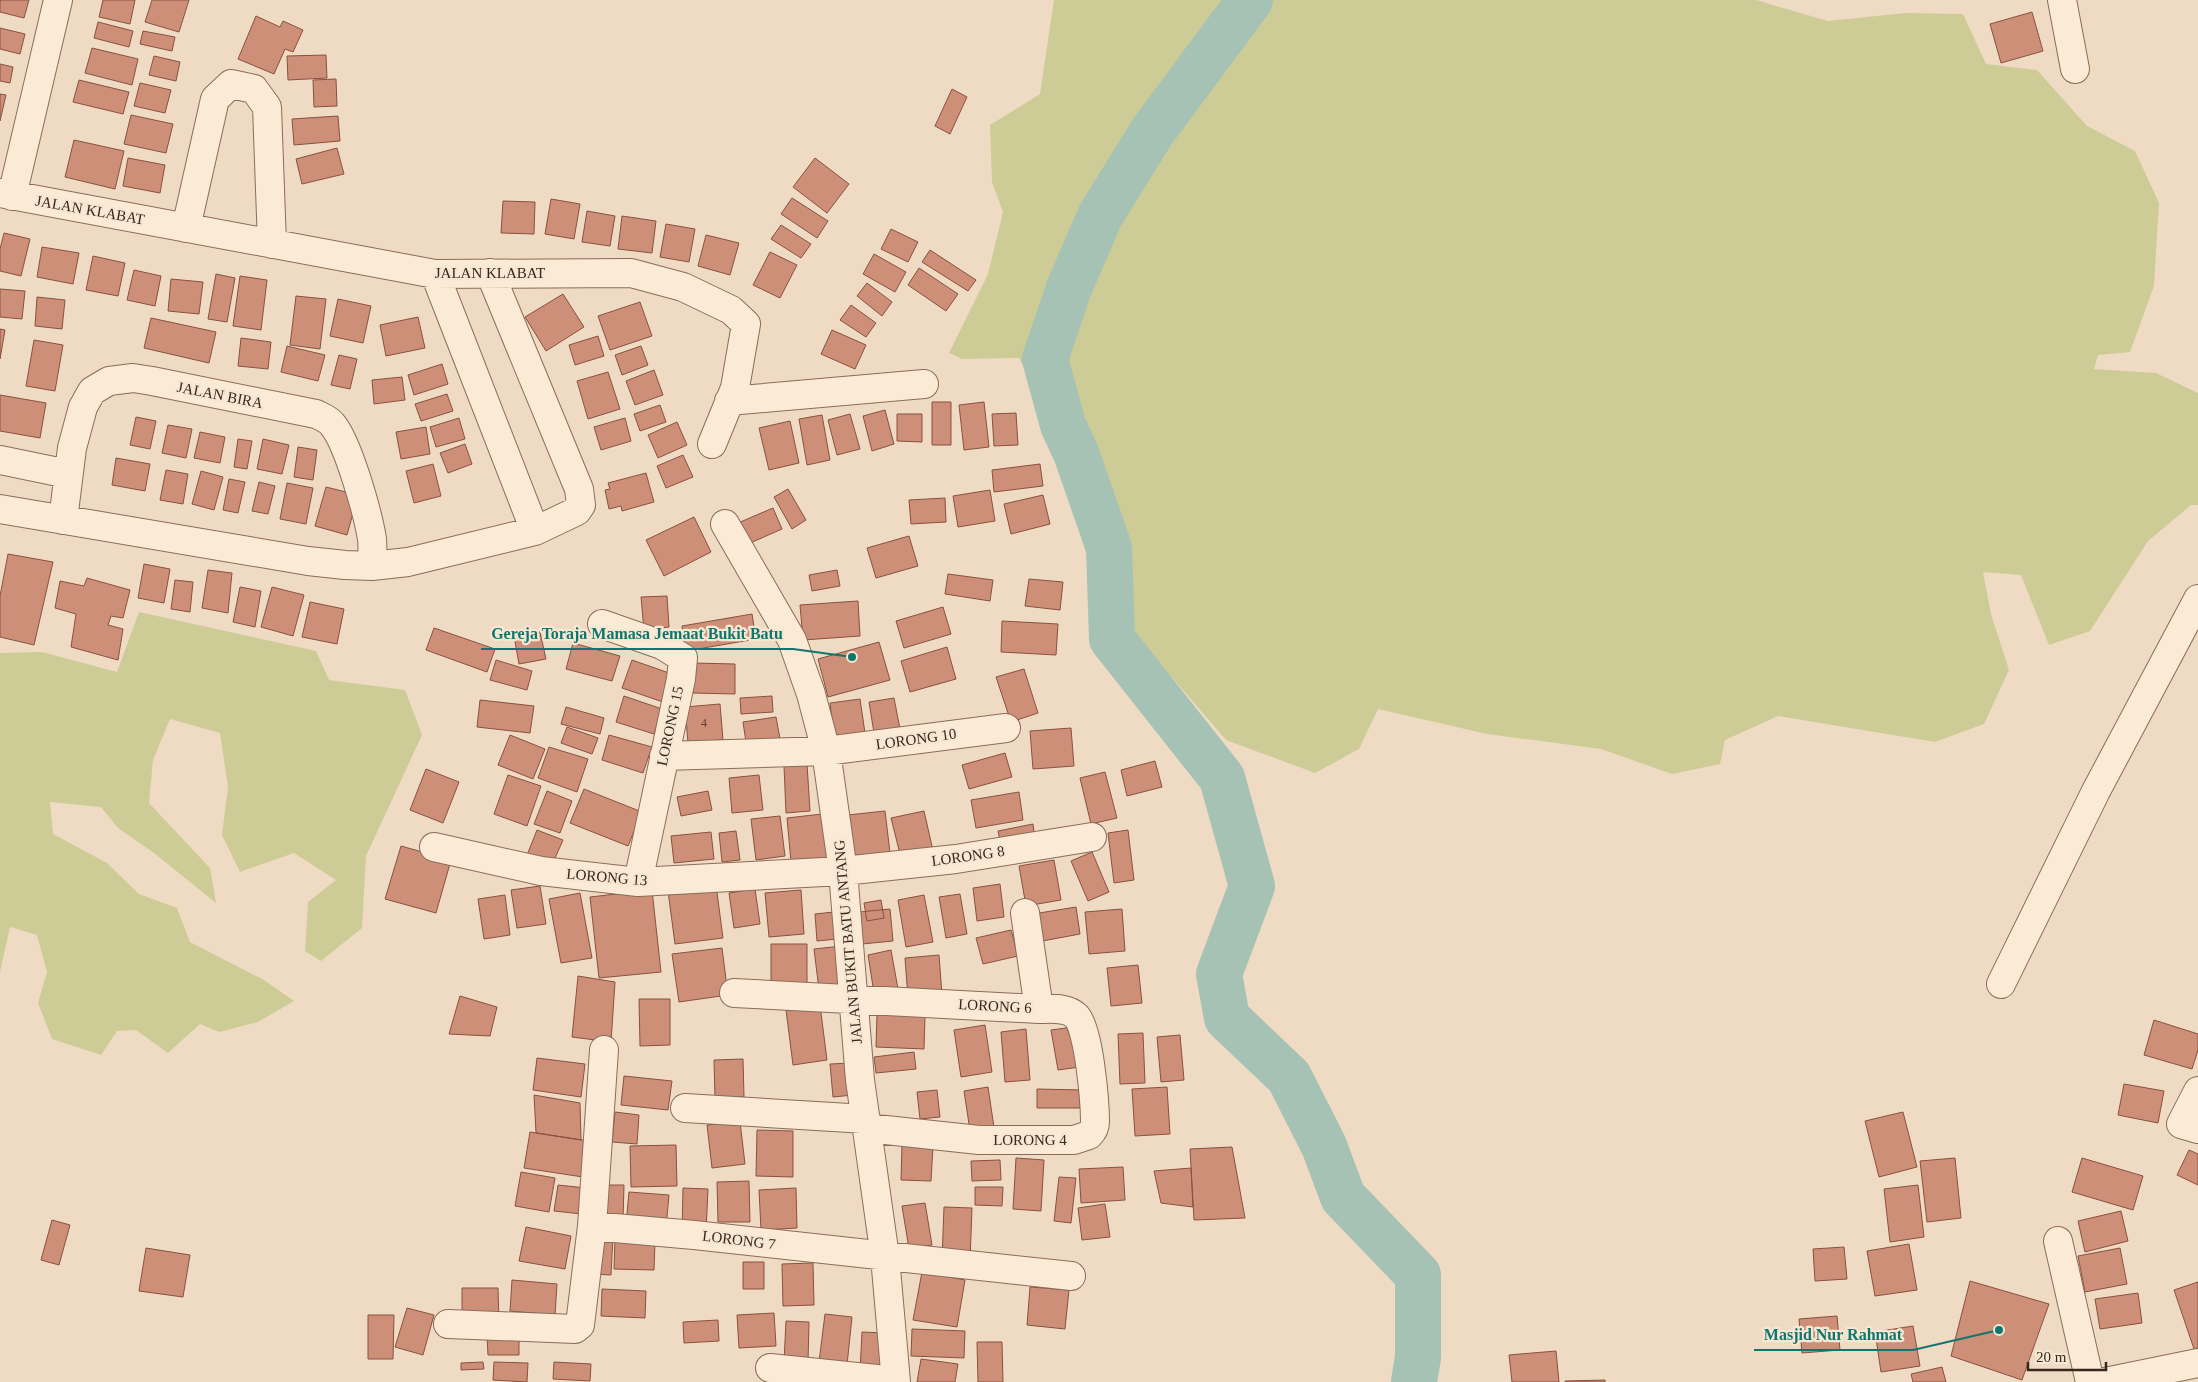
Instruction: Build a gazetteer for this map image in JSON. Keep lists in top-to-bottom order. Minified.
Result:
{"streets":{"street":["JALAN KLABAT","JALAN BIRA","LORONG 15","LORONG 10","LORONG 8","LORONG 13","JALAN BUKIT BATU ANTANG","LORONG 6","LORONG 4","LORONG 7"]},"crossings":[["LORONG 15","LORONG 10"],["LORONG 15","LORONG 13"],["LORONG 10","JALAN BUKIT BATU ANTANG"],["LORONG 8","LORONG 13"],["LORONG 8","JALAN BUKIT BATU ANTANG"],["LORONG 13","JALAN BUKIT BATU ANTANG"],["JALAN BUKIT BATU ANTANG","LORONG 6"],["JALAN BUKIT BATU ANTANG","LORONG 4"],["JALAN BUKIT BATU ANTANG","LORONG 7"],["LORONG 6","LORONG 4"]],"places":["Gereja Toraja Mamasa Jemaat Bukit Batu","Masjid Nur Rahmat"],"house_numbers":["4"],"scale_bar":"20 m"}
